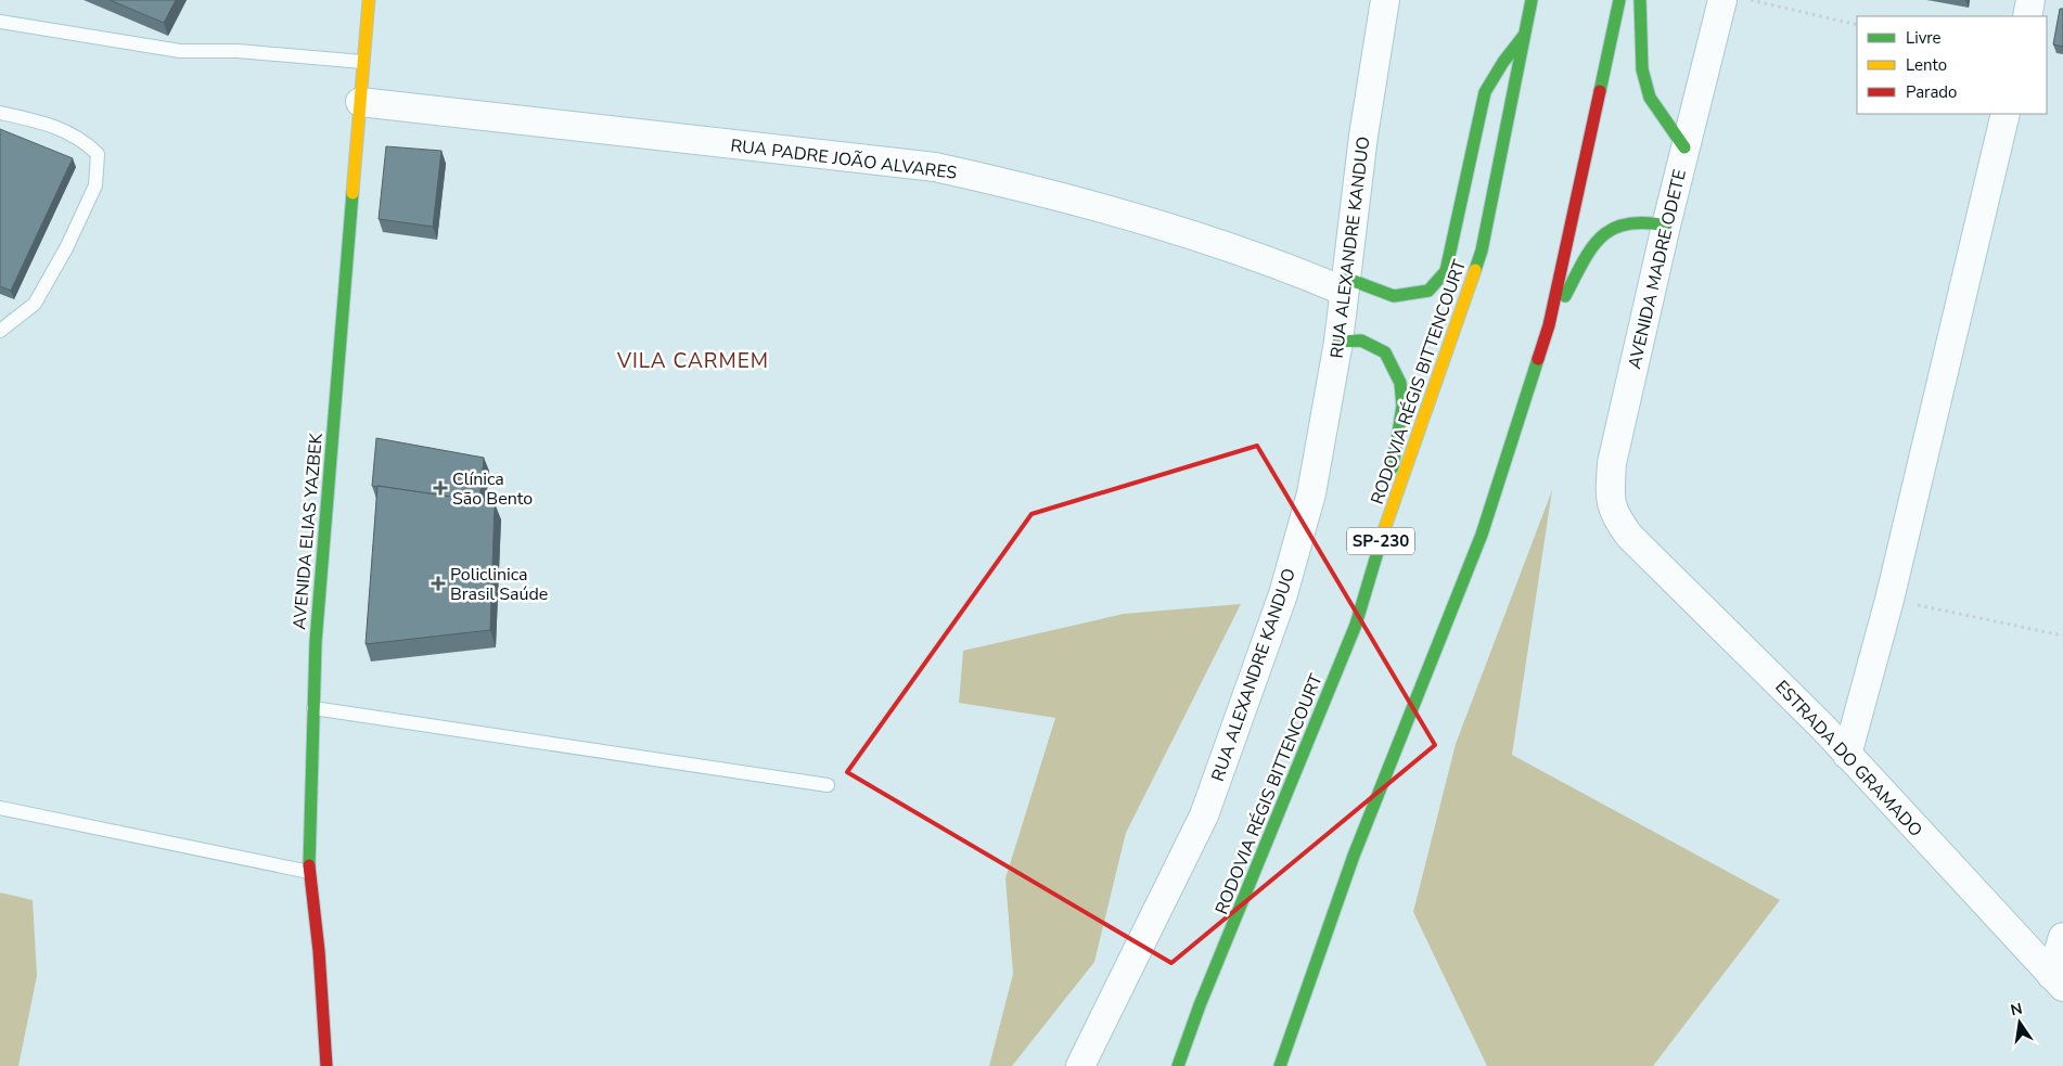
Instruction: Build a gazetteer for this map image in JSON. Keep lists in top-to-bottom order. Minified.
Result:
{"streets":{"main road":["RODOVIA RÉGIS BITTENCOURT","AVENIDA ELIAS YAZBEK","SP-230"],"street":["RUA PADRE JOÃO ALVARES","RUA ALEXANDRE KANDUO","AVENIDA MADRE ODETE","ESTRADA DO GRAMADO"]},"crossings":[["RUA PADRE JOÃO ALVARES","RUA ALEXANDRE KANDUO"],["RUA PADRE JOÃO ALVARES","AVENIDA ELIAS YAZBEK"],["AVENIDA MADRE ODETE","ESTRADA DO GRAMADO"]],"districts":["VILA CARMEM"],"places":{"health":["Clínica São Bento","Policlinica Brasil Saúde"]},"legend":["Livre","Lento","Parado"],"north":"top"}
